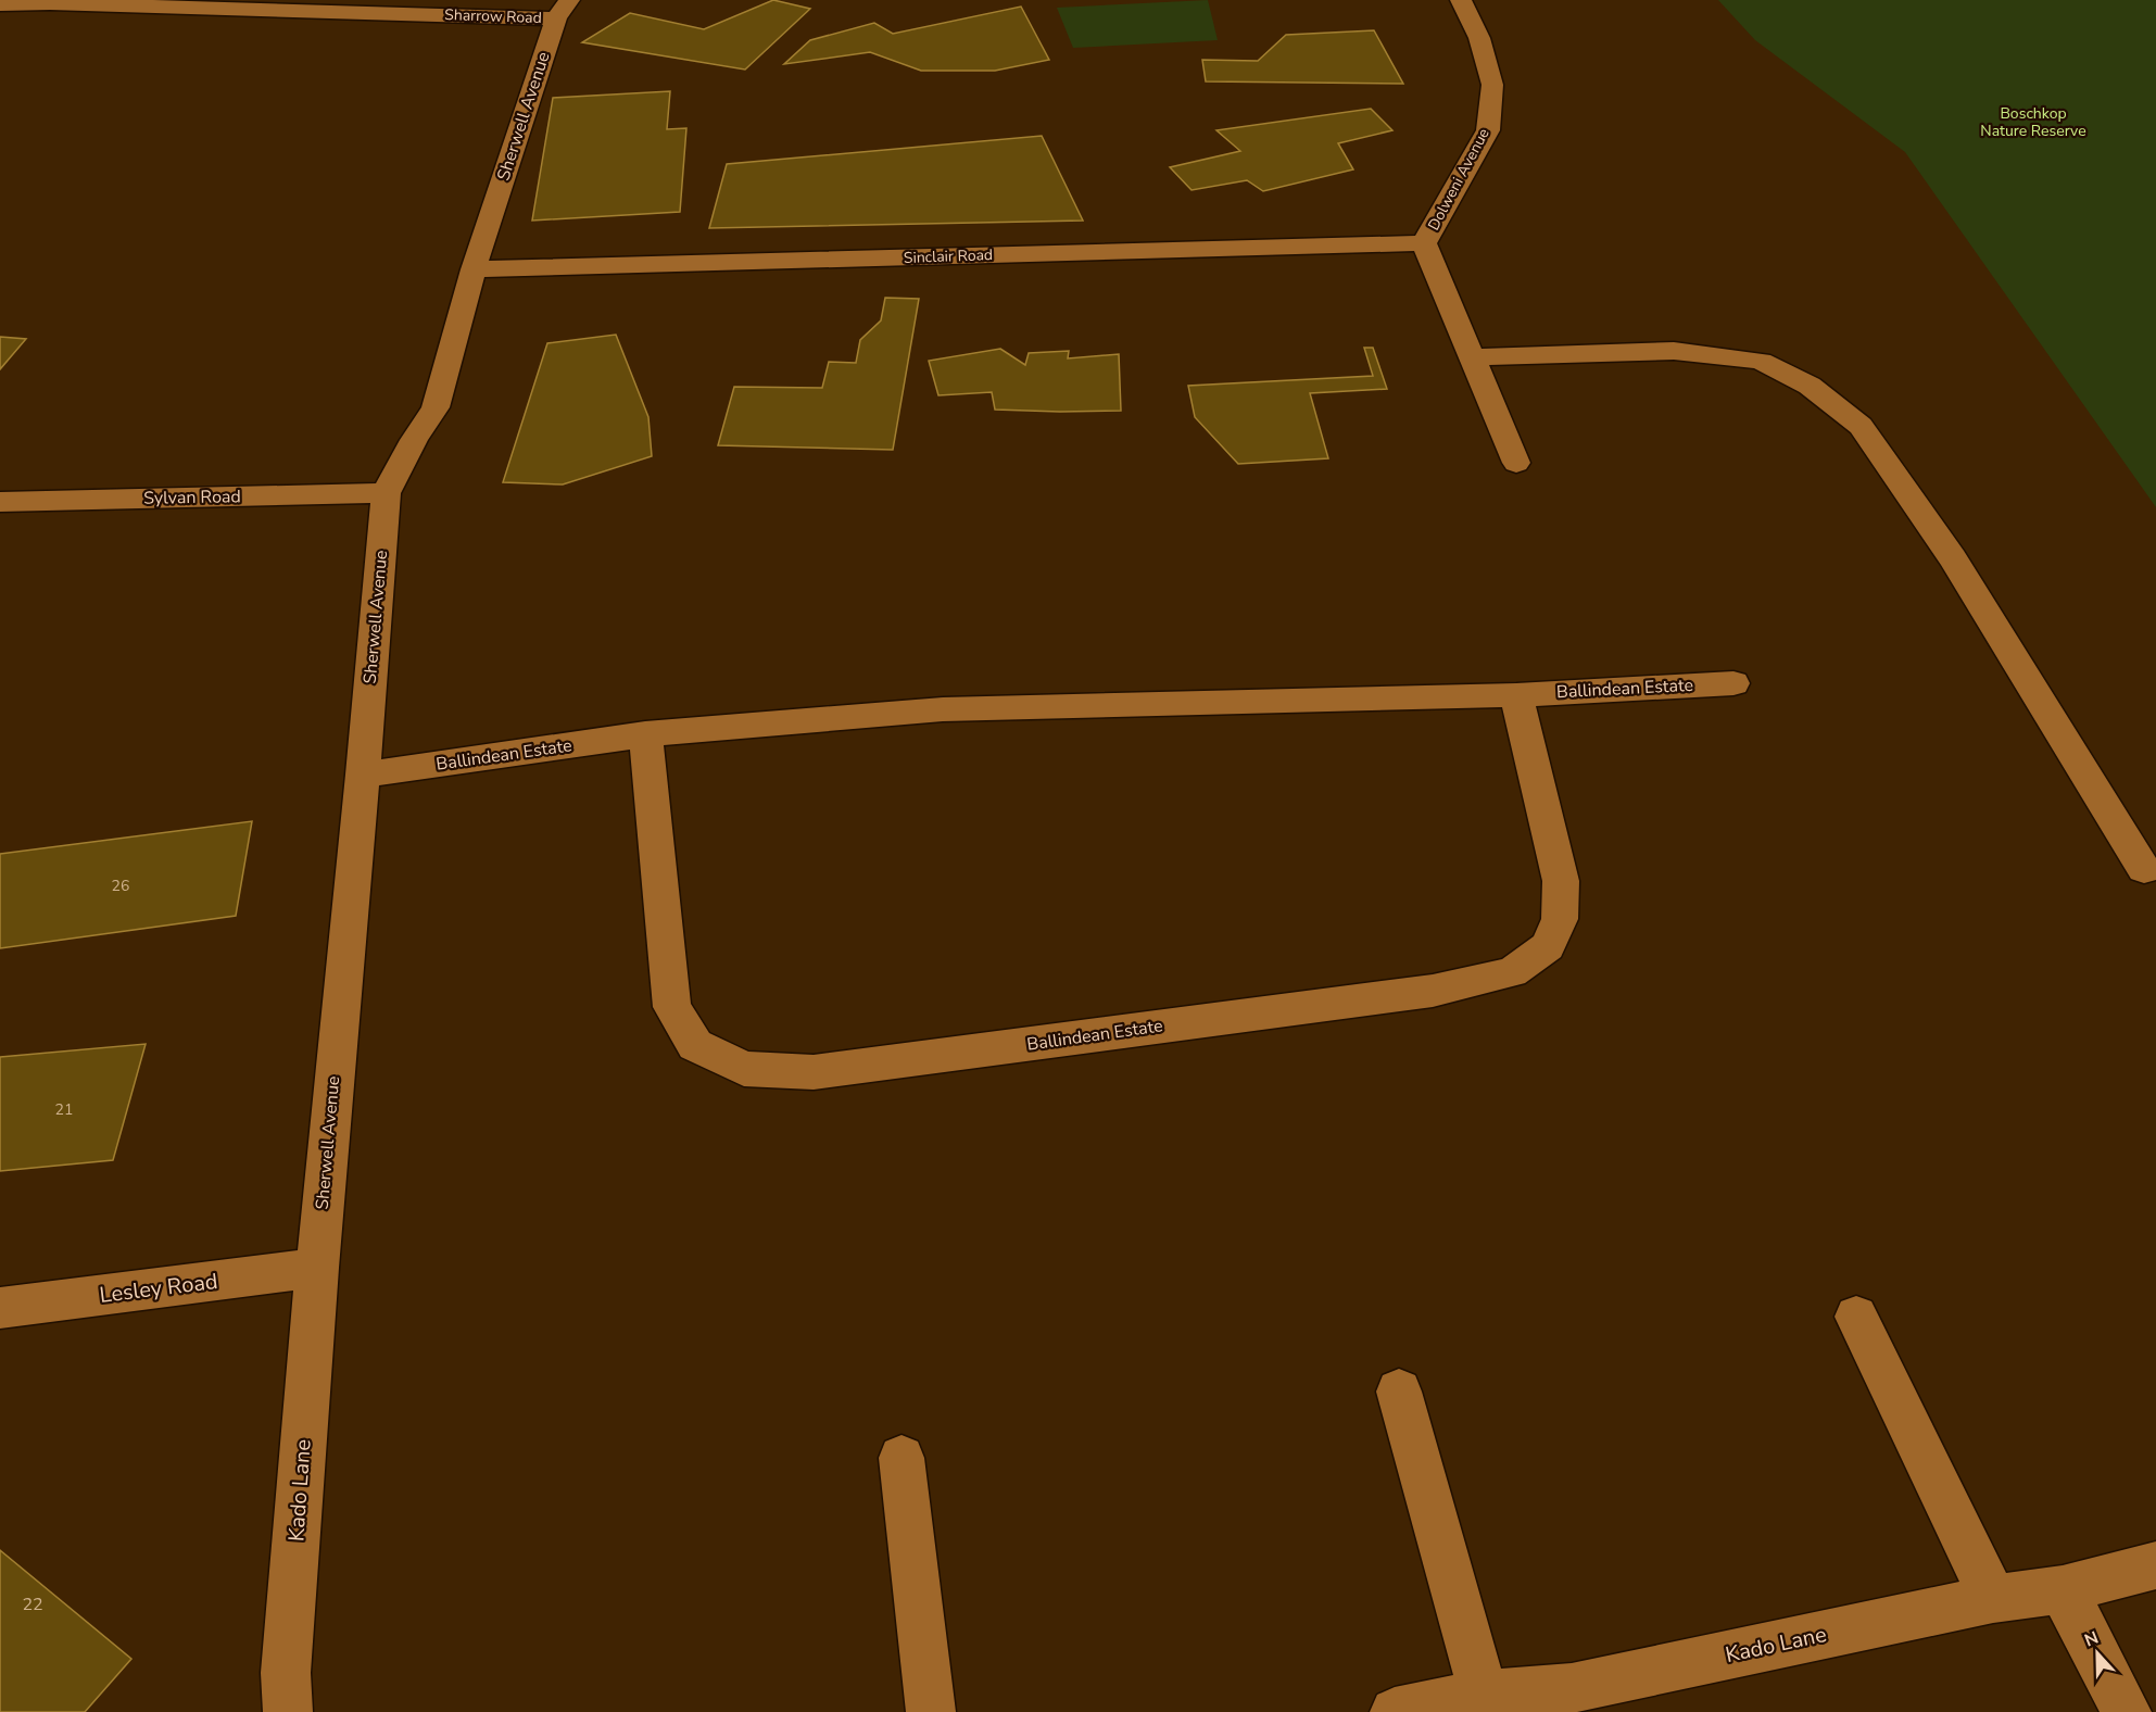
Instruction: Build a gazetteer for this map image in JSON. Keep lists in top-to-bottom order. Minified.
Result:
{"streets":{"street":["Sharrow Road","Sherwell Avenue","Dolweni Avenue","Sinclair Road","Sylvan Road","Ballindean Estate","Lesley Road","Kado Lane"]},"crossings":[["Sharrow Road","Sherwell Avenue"],["Sherwell Avenue","Sinclair Road"],["Sherwell Avenue","Sylvan Road"],["Sherwell Avenue","Ballindean Estate"],["Sherwell Avenue","Lesley Road"],["Sherwell Avenue","Kado Lane"],["Dolweni Avenue","Sinclair Road"],["Lesley Road","Kado Lane"]],"parks":["Boschkop Nature Reserve"],"house_numbers":["26","21","22"],"north":"top"}
